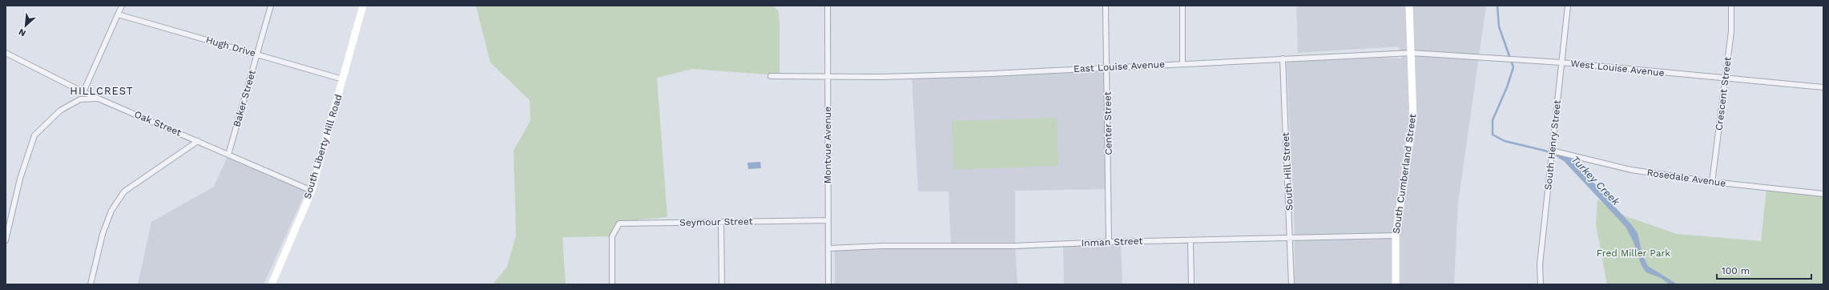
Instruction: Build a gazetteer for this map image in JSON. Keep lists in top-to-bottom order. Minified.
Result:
{"streets":{"street":["Hugh Drive","East Louise Avenue","West Louise Avenue","Crescent Street","Baker Street","Oak Street","Center Street","Montvue Avenue","South Henry Street","South Liberty Hill Road","South Hill Street","South Cumberland Street","Rosedale Avenue","Seymour Street","Inman Street"]},"crossings":[["Hugh Drive","Baker Street"],["Hugh Drive","South Liberty Hill Road"],["East Louise Avenue","West Louise Avenue"],["East Louise Avenue","Center Street"],["East Louise Avenue","Montvue Avenue"],["East Louise Avenue","South Hill Street"],["East Louise Avenue","South Cumberland Street"],["West Louise Avenue","Crescent Street"],["West Louise Avenue","South Henry Street"],["West Louise Avenue","South Cumberland Street"],["Crescent Street","Rosedale Avenue"],["Baker Street","Oak Street"],["Oak Street","South Liberty Hill Road"],["Center Street","Inman Street"],["Montvue Avenue","Seymour Street"],["Montvue Avenue","Inman Street"],["South Henry Street","Rosedale Avenue"],["South Hill Street","Inman Street"],["South Cumberland Street","Inman Street"]],"districts":["HILLCREST"],"water":["Turkey Creek"],"parks":["Fred Miller Park"],"scale_bar":"100 m","north":"bottom left"}
